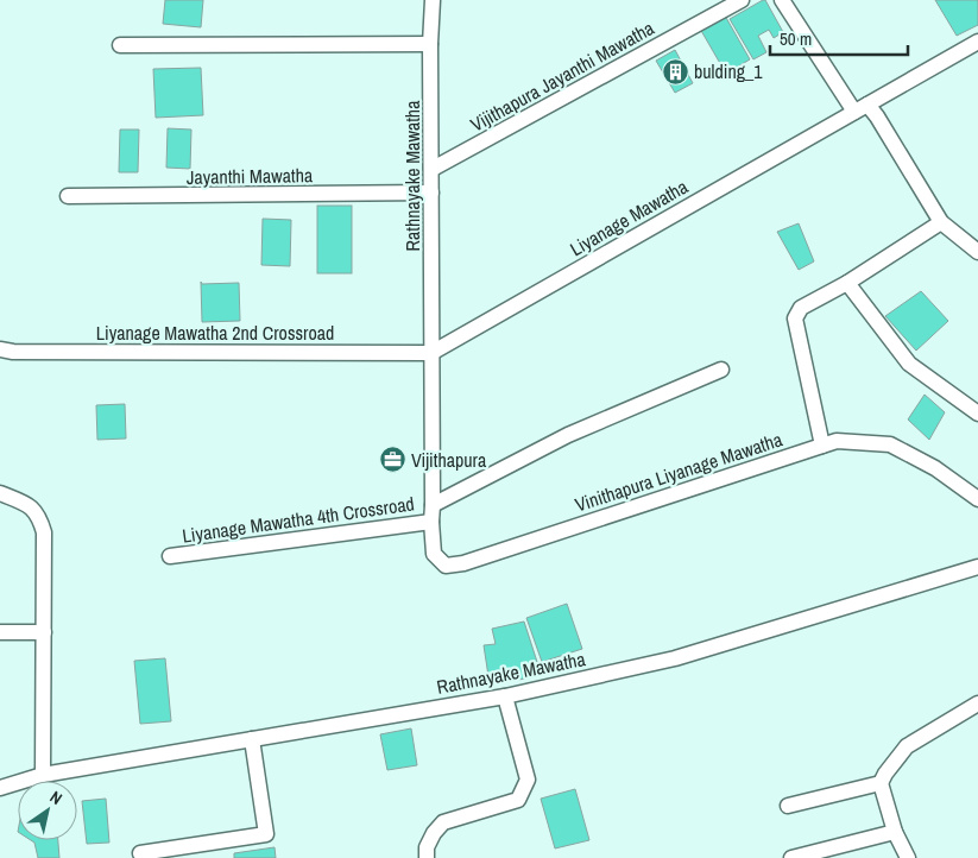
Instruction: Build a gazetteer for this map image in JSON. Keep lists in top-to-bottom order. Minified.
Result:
{"streets":{"street":["Vijithapura Jayanthi Mawatha","Jayanthi Mawatha","Rathnayake Mawatha","Liyanage Mawatha","Liyanage Mawatha 2nd Crossroad","Vinithapura Liyanage Mawatha","Liyanage Mawatha 4th Crossroad"]},"crossings":[["Vijithapura Jayanthi Mawatha","Rathnayake Mawatha"],["Jayanthi Mawatha","Rathnayake Mawatha"],["Rathnayake Mawatha","Liyanage Mawatha"],["Rathnayake Mawatha","Liyanage Mawatha 2nd Crossroad"],["Liyanage Mawatha","Liyanage Mawatha 2nd Crossroad"],["Vinithapura Liyanage Mawatha","Liyanage Mawatha 4th Crossroad"]],"places":{"building":["bulding_1"],"office":["Vijithapura"]},"scale_bar":"50 m","north":"top right"}
